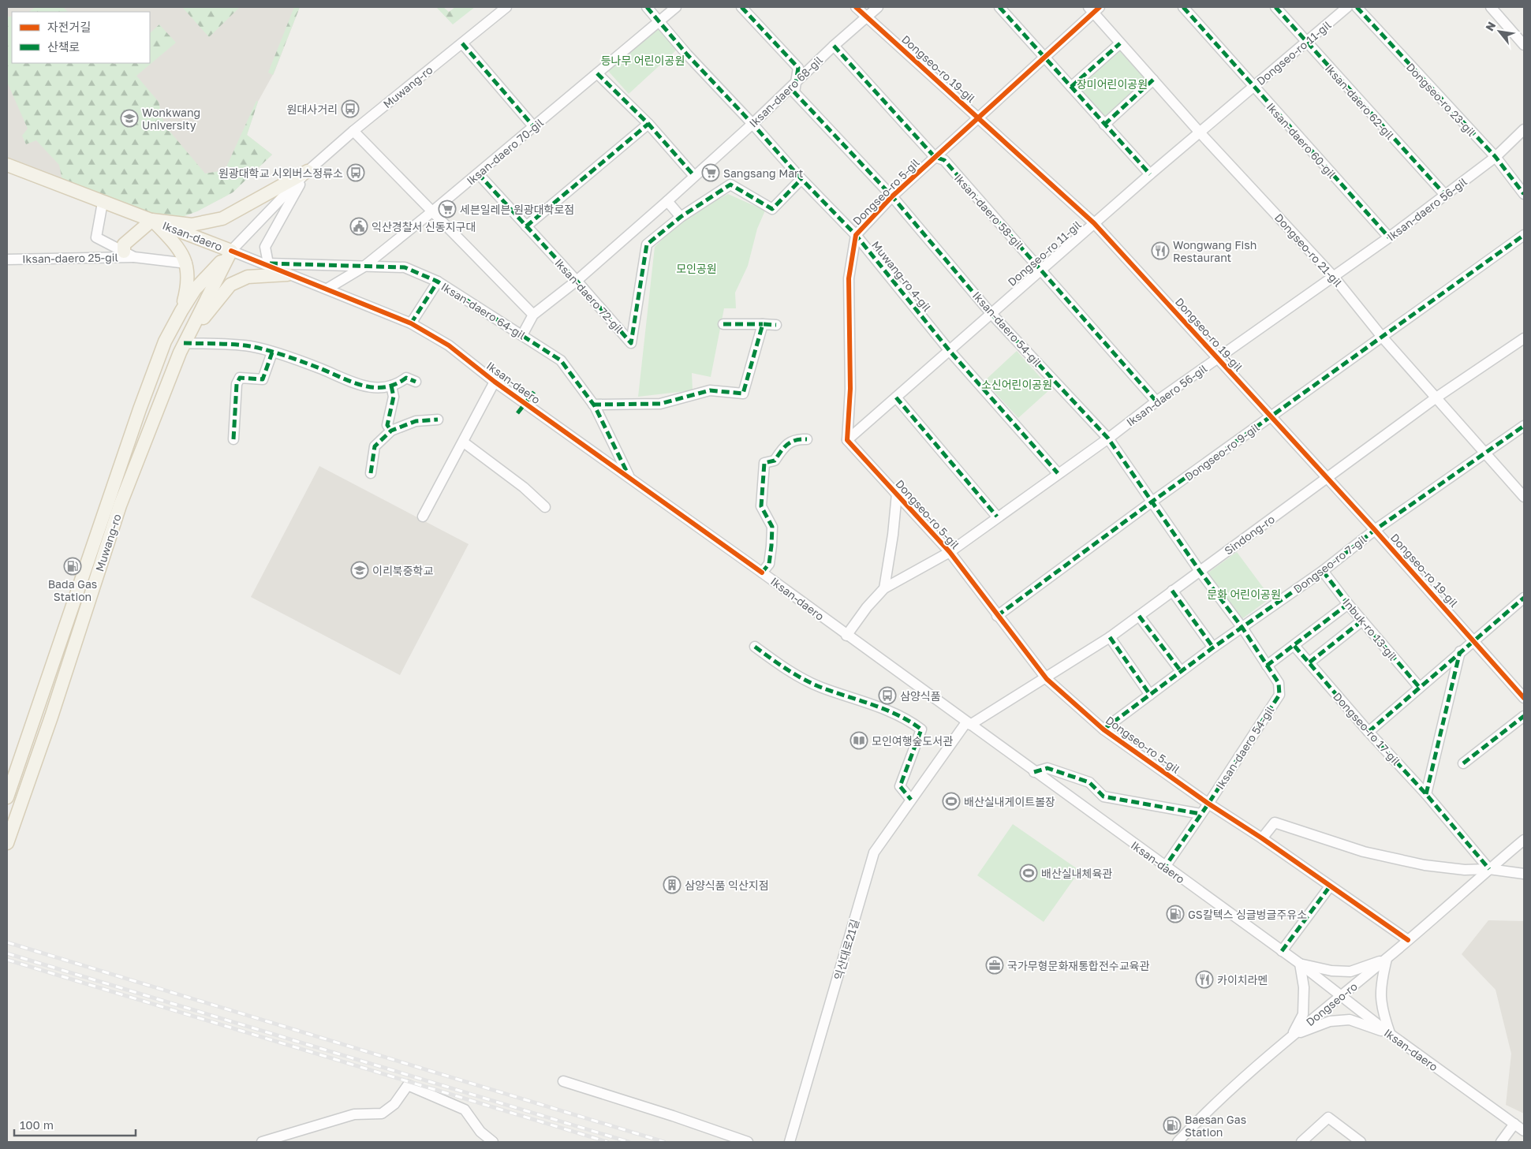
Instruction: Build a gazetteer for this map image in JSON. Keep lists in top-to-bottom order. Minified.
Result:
{"streets":{"main road":["Muwang-ro","Iksan-daero"],"street":["Dongseo-ro 11-gil","Dongseo-ro 19-gil","Iksan-daero 68-gil","Dongseo-ro 23-gil","Iksan-daero 62-gil","Iksan-daero 60-gil","Iksan-daero 70-gil","Dongseo-ro 5-gil","Iksan-daero 56-gil","Iksan-daero 58-gil","Dongseo-ro 21-gil","Iksan-daero 25-gil","Muwang-ro 4-gil","Iksan-daero 72-gil","Iksan-daero 64-gil","Iksan-daero 54-gil","Dongseo-ro 9-gil","Sindong-ro","Dongseo-ro 7-gil","Inbuk-ro 13-gil","Dongseo-ro 17-gil","익산대로21길","Dongseo-ro"]},"crossings":[["Dongseo-ro 11-gil","Dongseo-ro 19-gil"],["Dongseo-ro 11-gil","Iksan-daero 62-gil"],["Dongseo-ro 11-gil","Iksan-daero 60-gil"],["Dongseo-ro 11-gil","Dongseo-ro 5-gil"],["Dongseo-ro 11-gil","Iksan-daero 58-gil"],["Dongseo-ro 11-gil","Dongseo-ro 21-gil"],["Dongseo-ro 11-gil","Muwang-ro 4-gil"],["Dongseo-ro 11-gil","Iksan-daero 54-gil"],["Dongseo-ro 19-gil","Iksan-daero 68-gil"],["Dongseo-ro 19-gil","Dongseo-ro 5-gil"],["Dongseo-ro 19-gil","Iksan-daero 56-gil"],["Dongseo-ro 19-gil","Dongseo-ro 9-gil"],["Dongseo-ro 19-gil","Sindong-ro"],["Dongseo-ro 19-gil","Dongseo-ro 7-gil"],["Muwang-ro","Iksan-daero"],["Muwang-ro","Iksan-daero 64-gil"],["Iksan-daero 68-gil","Iksan-daero 58-gil"],["Iksan-daero 68-gil","Muwang-ro 4-gil"],["Iksan-daero 68-gil","Iksan-daero 72-gil"],["Iksan-daero 68-gil","Iksan-daero 64-gil"],["Iksan-daero 68-gil","Iksan-daero 54-gil"],["Dongseo-ro 23-gil","Iksan-daero 56-gil"],["Iksan-daero 62-gil","Iksan-daero 56-gil"],["Iksan-daero 60-gil","Iksan-daero 56-gil"],["Iksan-daero 70-gil","Iksan-daero"],["Iksan-daero 70-gil","Muwang-ro 4-gil"],["Iksan-daero 70-gil","Iksan-daero 72-gil"],["Iksan-daero 70-gil","Iksan-daero 64-gil"],["Dongseo-ro 5-gil","Iksan-daero 56-gil"],["Dongseo-ro 5-gil","Iksan-daero 58-gil"],["Dongseo-ro 5-gil","Dongseo-ro 21-gil"],["Dongseo-ro 5-gil","Muwang-ro 4-gil"],["Dongseo-ro 5-gil","Iksan-daero 54-gil"],["Dongseo-ro 5-gil","Dongseo-ro 9-gil"],["Dongseo-ro 5-gil","Sindong-ro"],["Dongseo-ro 5-gil","Dongseo-ro 7-gil"],["Dongseo-ro 5-gil","Dongseo-ro"],["Iksan-daero 56-gil","Iksan-daero 58-gil"],["Iksan-daero 56-gil","Iksan-daero"],["Iksan-daero 56-gil","Dongseo-ro 21-gil"],["Iksan-daero 56-gil","Muwang-ro 4-gil"],["Iksan-daero 56-gil","Iksan-daero 54-gil"],["Iksan-daero","Iksan-daero 64-gil"],["Iksan-daero","Iksan-daero 54-gil"],["Iksan-daero","Sindong-ro"],["Iksan-daero","익산대로21길"],["Iksan-daero","Dongseo-ro"],["Dongseo-ro 21-gil","Dongseo-ro 9-gil"],["Dongseo-ro 21-gil","Sindong-ro"],["Dongseo-ro 21-gil","Dongseo-ro 7-gil"],["Muwang-ro 4-gil","Iksan-daero 72-gil"],["Iksan-daero 54-gil","Dongseo-ro 9-gil"],["Iksan-daero 54-gil","Sindong-ro"],["Iksan-daero 54-gil","Dongseo-ro 7-gil"],["Sindong-ro","익산대로21길"],["Dongseo-ro 7-gil","Inbuk-ro 13-gil"],["Dongseo-ro 17-gil","Dongseo-ro"]],"parks":["등나무 어린이공원","장미어린이공원","모인공원","소신어린이공원","문화 어린이공원"],"places":{"bus stop":["원대사거리","원광대학교 시외버스정류소","삼양식품"],"school or university":["Wonkwang University","이리북중학교"],"supermarket":["Sangsang Mart","세븐일레븐 원광대학로점"],"public building":["익산경찰서 신동지구대"],"restaurant":["Wongwang Fish Restaurant","카이치라멘"],"fuel station":["Bada Gas Station","GS칼텍스 싱글벙글주유소","Baesan Gas Station"],"library":["모인여행숲도서관"],"sports":["배산실내게이트볼장","배산실내체육관"],"building":["삼양식품 익산지점"],"office":["국가무형문화재통합전수교육관"]},"legend":["자전거길","산책로"],"scale_bar":"100 m","north":"top left"}
